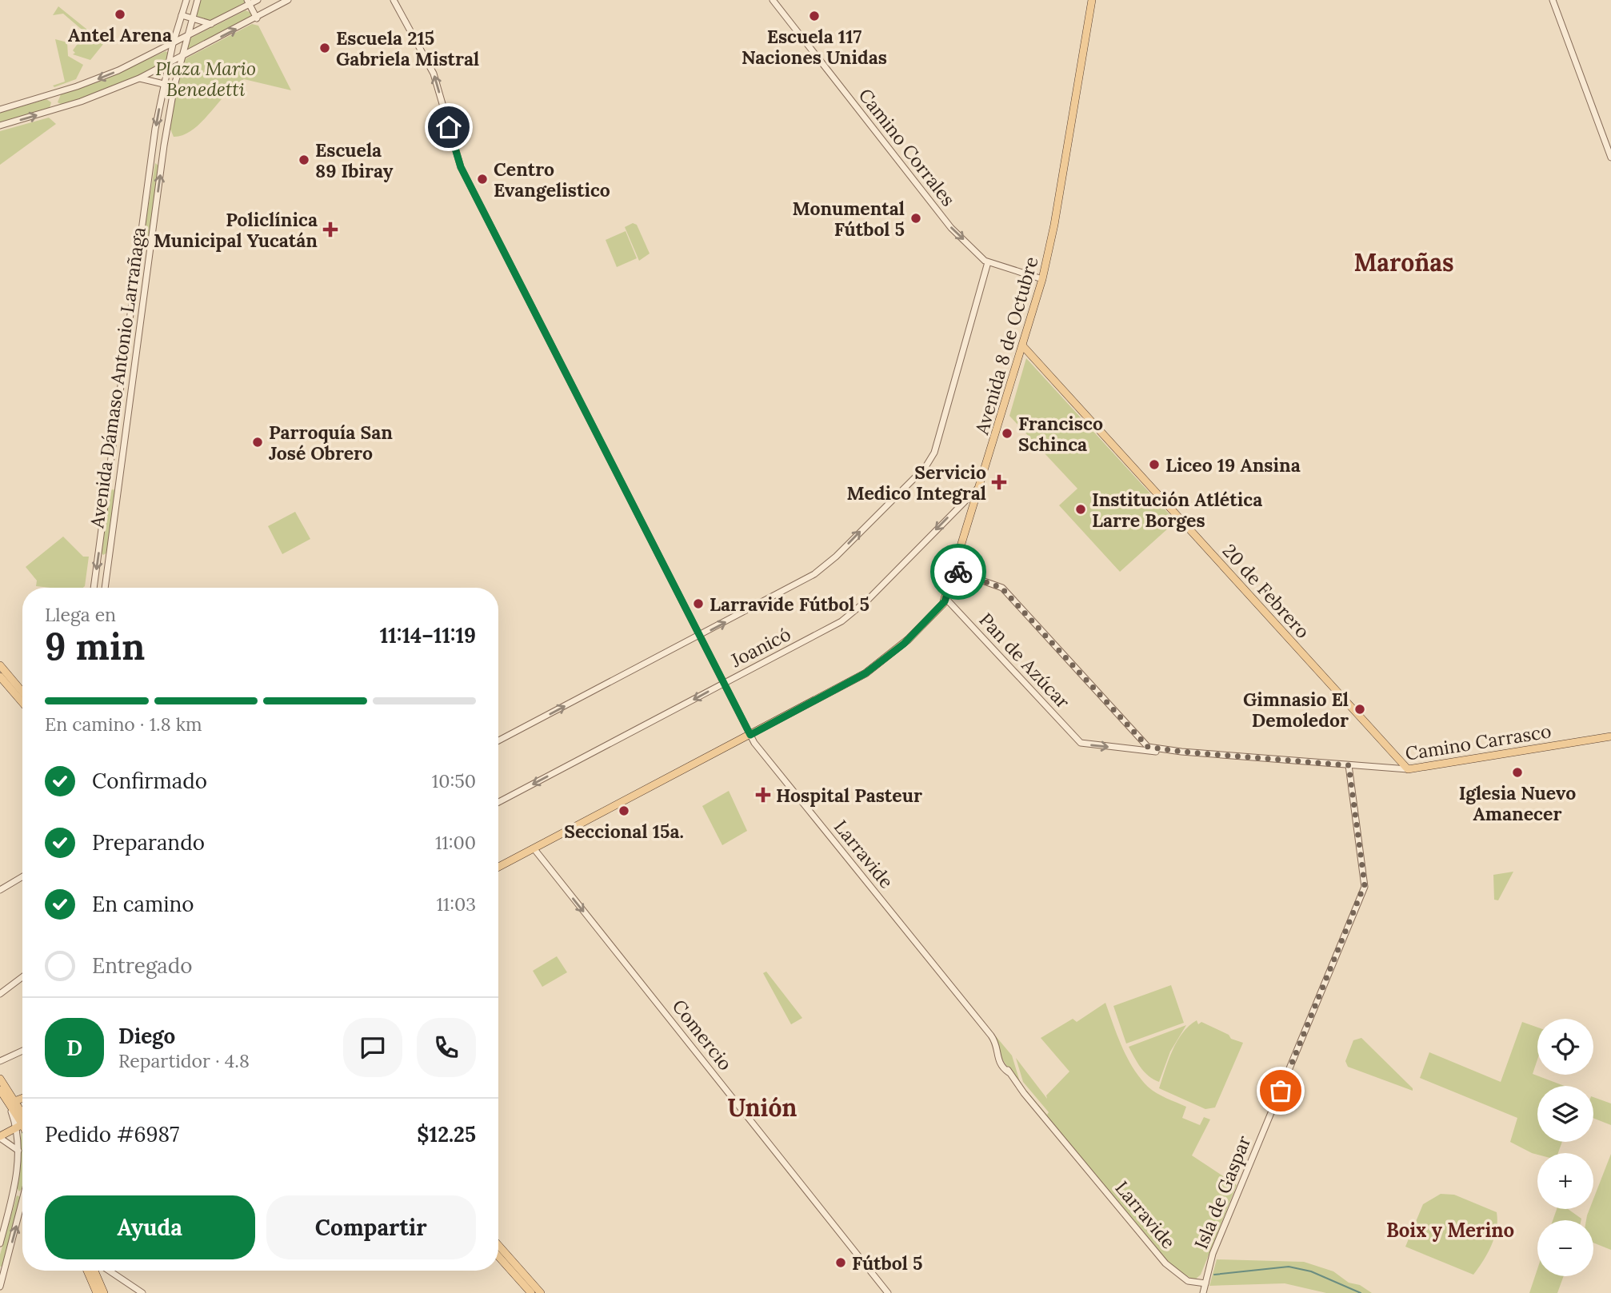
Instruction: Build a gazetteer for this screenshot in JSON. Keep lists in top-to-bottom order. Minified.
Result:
{"streets":{"main road":["Avenida 8 de Octubre","20 de Febrero","Camino Carrasco"],"street":["Camino Corrales","Avenida Dámaso Antonio Larrañaga","Joanicó","Pan de Azúcar","Larravide","Comercio","Isla de Gaspar"]},"crossings":[["Camino Corrales","Avenida 8 de Octubre"],["Avenida 8 de Octubre","20 de Febrero"],["Avenida 8 de Octubre","Joanicó"],["Avenida 8 de Octubre","Pan de Azúcar"],["Avenida 8 de Octubre","Camino Carrasco"],["Avenida 8 de Octubre","Larravide"],["Avenida 8 de Octubre","Comercio"],["20 de Febrero","Camino Carrasco"],["Joanicó","Larravide"],["Pan de Azúcar","Camino Carrasco"],["Camino Carrasco","Isla de Gaspar"],["Larravide","Isla de Gaspar"]],"one_way":["Camino Corrales","Joanicó","Larravide","Comercio"],"districts":["Maroñas","Unión","Boix y Merino"],"parks":["Plaza Mario Benedetti"],"places":{"other":["Antel Arena","Escuela 117 Naciones Unidas","Escuela 215 Gabriela Mistral","Escuela 89 Ibiray","Centro Evangelistico","Monumental Fútbol 5","Francisco Schinca","Parroquía San José Obrero","Liceo 19 Ansina","Institución Atlética Larre Borges","Larravide Fútbol 5","Gimnasio El Demoledor","Iglesia Nuevo Amanecer","Seccional 15a.","Fútbol 5"],"health":["Policlínica Municipal Yucatán","Servicio Medico Integral","Hospital Pasteur"]},"page":{"heading":["9 min","Llega en","11:14–11:19"],"panel":["Diego","Repartidor · 4.8","Pedido #6987","$12.25"],"bar":"En camino · 1.8 km","list":[["Confirmado","10:50"],["Preparando","11:00"],["En camino","11:03"],"Entregado"],"round":"D","map_buttons":["+","−"],"buttons":["Ayuda","Compartir"]}}
